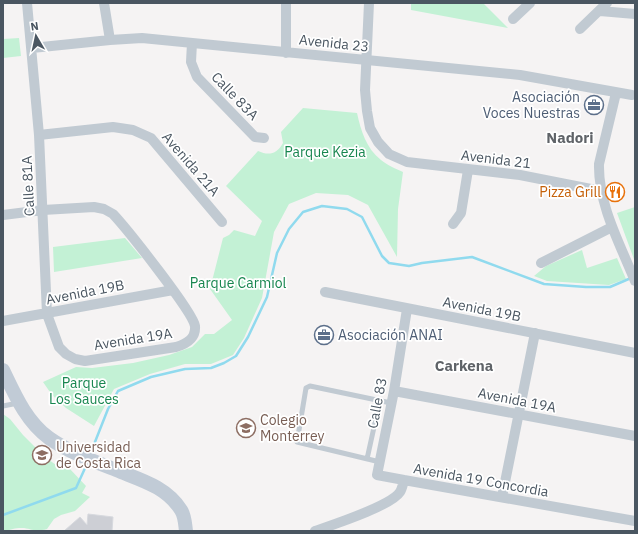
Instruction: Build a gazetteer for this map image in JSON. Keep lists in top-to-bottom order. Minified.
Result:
{"streets":{"street":["Avenida 23","Calle 83A","Avenida 21","Avenida 21A","Calle 81A","Avenida 19B","Avenida 19A","Calle 83","Avenida 19 Concordia"]},"crossings":[["Avenida 23","Calle 83A"],["Avenida 23","Avenida 21"],["Avenida 23","Calle 81A"],["Avenida 21A","Calle 81A"],["Calle 81A","Avenida 19B"],["Calle 81A","Avenida 19A"],["Avenida 19B","Avenida 19A"],["Avenida 19B","Calle 83"],["Avenida 19A","Calle 83"],["Calle 83","Avenida 19 Concordia"]],"districts":["Nadori","Carkena"],"parks":["Parque Kezia","Parque Carmiol","Parque Los Sauces"],"places":{"office":["Asociación Voces Nuestras","Asociación ANAI"],"restaurant":["Pizza Grill"],"school or university":["Colegio Monterrey","Universidad de Costa Rica"]},"north":"top"}
